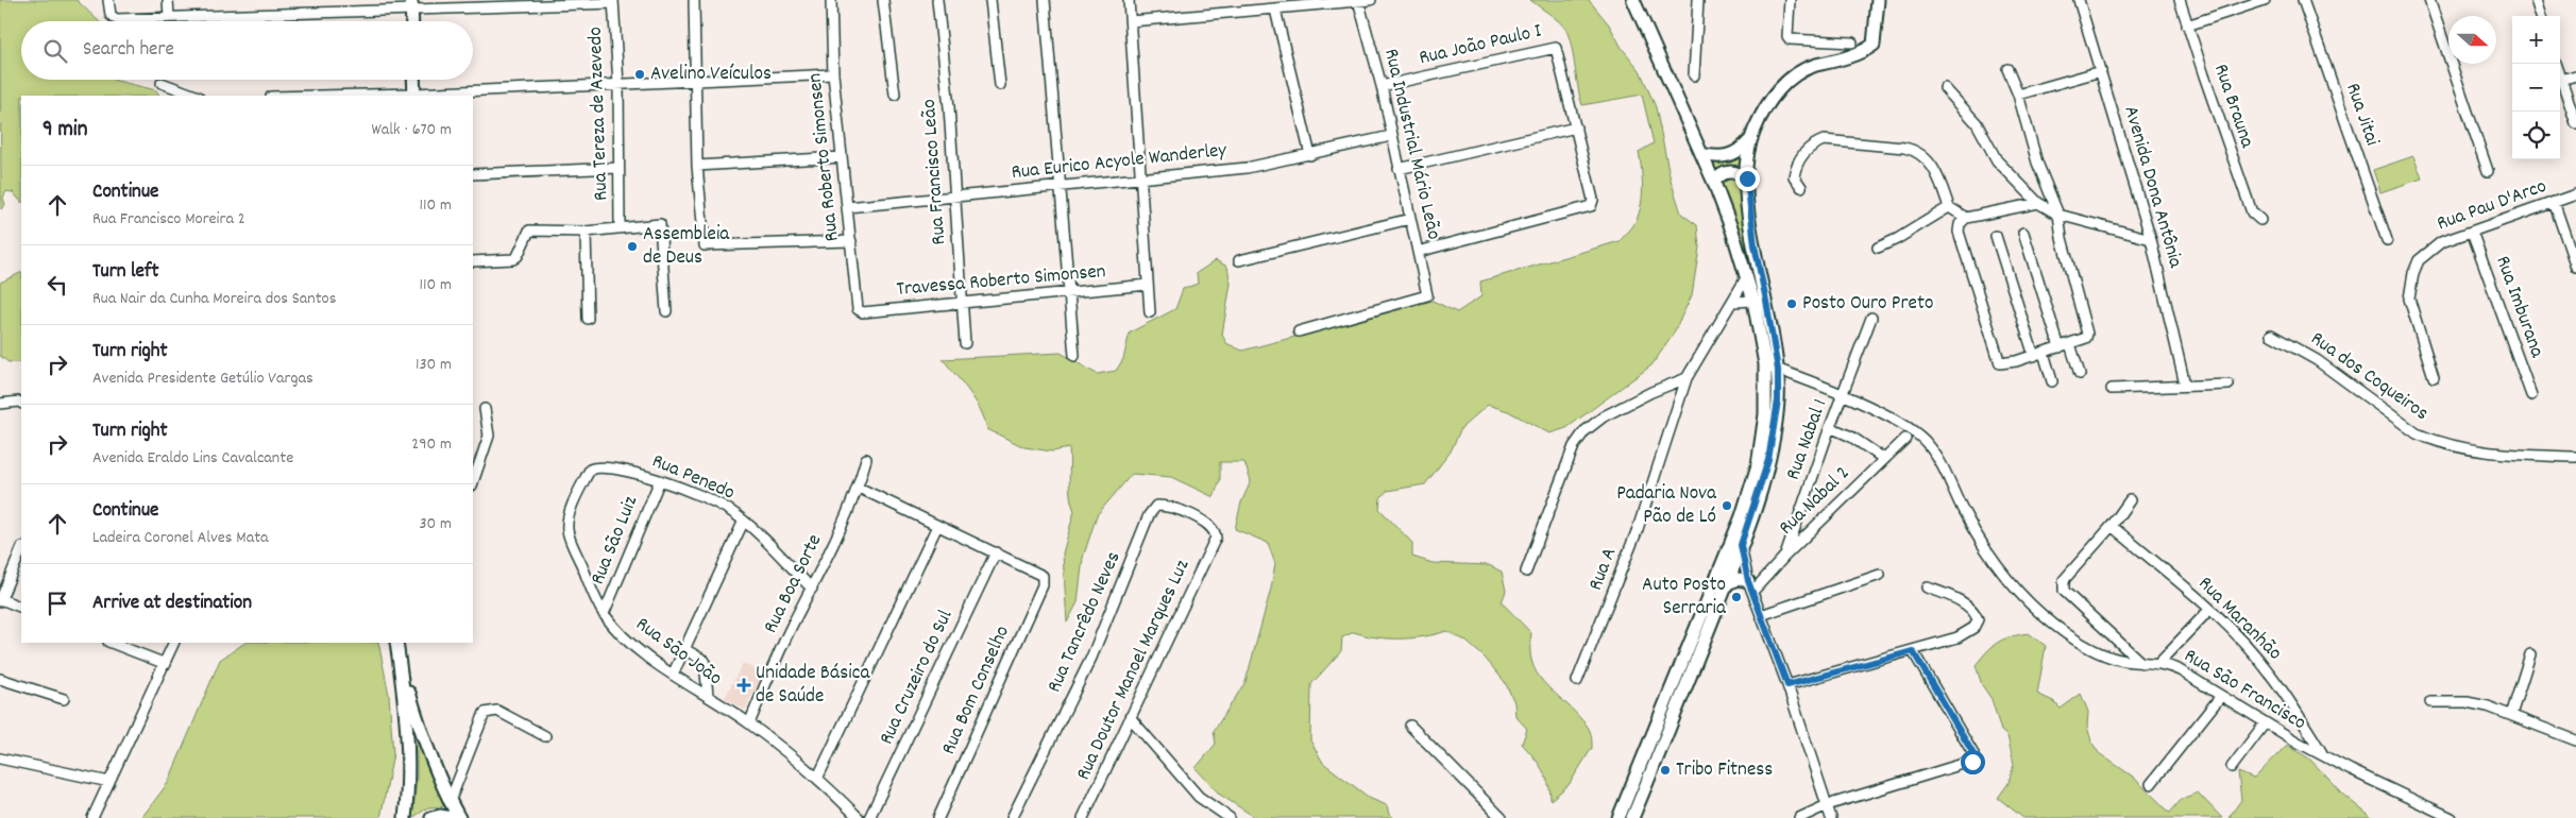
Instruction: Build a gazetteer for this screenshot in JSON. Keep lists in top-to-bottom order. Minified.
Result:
{"streets":{"street":["Rua João Paulo I","Rua Brauna","Rua Tereza de Azevedo","Rua Jitai","Rua Industrial Mário Leão","Rua Roberto Simonsen","Rua Eurico Acyole Wanderley","Rua Francisco Leão","Avenida Dona Antônia","Rua Pau D'Arco","Travessa Roberto Simonsen","Rua Imburana","Rua dos Coqueiros","Rua Nabal 1","Rua Penedo","Rua Nabal 2","Rua São Luiz","Rua A","Rua Boa Sorte","Rua Maranhão","Rua Tancrêdo Neves","Rua São João","Rua Doutor Manoel Marques Luz","Rua Cruzeiro do Sul","Rua Bom Conselho","Rua São Francisco"]},"crossings":[["Rua João Paulo I","Rua Industrial Mário Leão"],["Rua Industrial Mário Leão","Rua Eurico Acyole Wanderley"],["Rua Roberto Simonsen","Rua Eurico Acyole Wanderley"],["Rua Roberto Simonsen","Travessa Roberto Simonsen"],["Rua Eurico Acyole Wanderley","Rua Francisco Leão"],["Rua Francisco Leão","Travessa Roberto Simonsen"],["Rua Pau D'Arco","Rua Imburana"],["Rua Nabal 1","Rua Nabal 2"],["Rua Nabal 1","Rua São Francisco"],["Rua Penedo","Rua São Luiz"],["Rua Penedo","Rua Boa Sorte"],["Rua Penedo","Rua São João"],["Rua São Luiz","Rua São João"],["Rua Boa Sorte","Rua São João"],["Rua Maranhão","Rua São Francisco"],["Rua Tancrêdo Neves","Rua Doutor Manoel Marques Luz"],["Rua Cruzeiro do Sul","Rua Bom Conselho"]],"places":{"other":["Avelino Veículos","Assembleia de Deus","Posto Ouro Preto","Padaria Nova Pão de Ló","Auto Posto Serraria","Tribo Fitness"],"health":["Unidade Básica de Saúde"]},"north":"right","page":{"map_buttons":["+","−"],"search":"Search here","heading":["9 min","Walk · 670 m"],"list":[["Continue","Rua Francisco Moreira 2","110 m"],["Turn left","Rua Nair da Cunha Moreira dos Santos","110 m"],["Turn right","Avenida Presidente Getúlio Vargas","130 m"],["Turn right","Avenida Eraldo Lins Cavalcante","290 m"],["Continue","Ladeira Coronel Alves Mata","30 m"],"Arrive at destination"]}}
